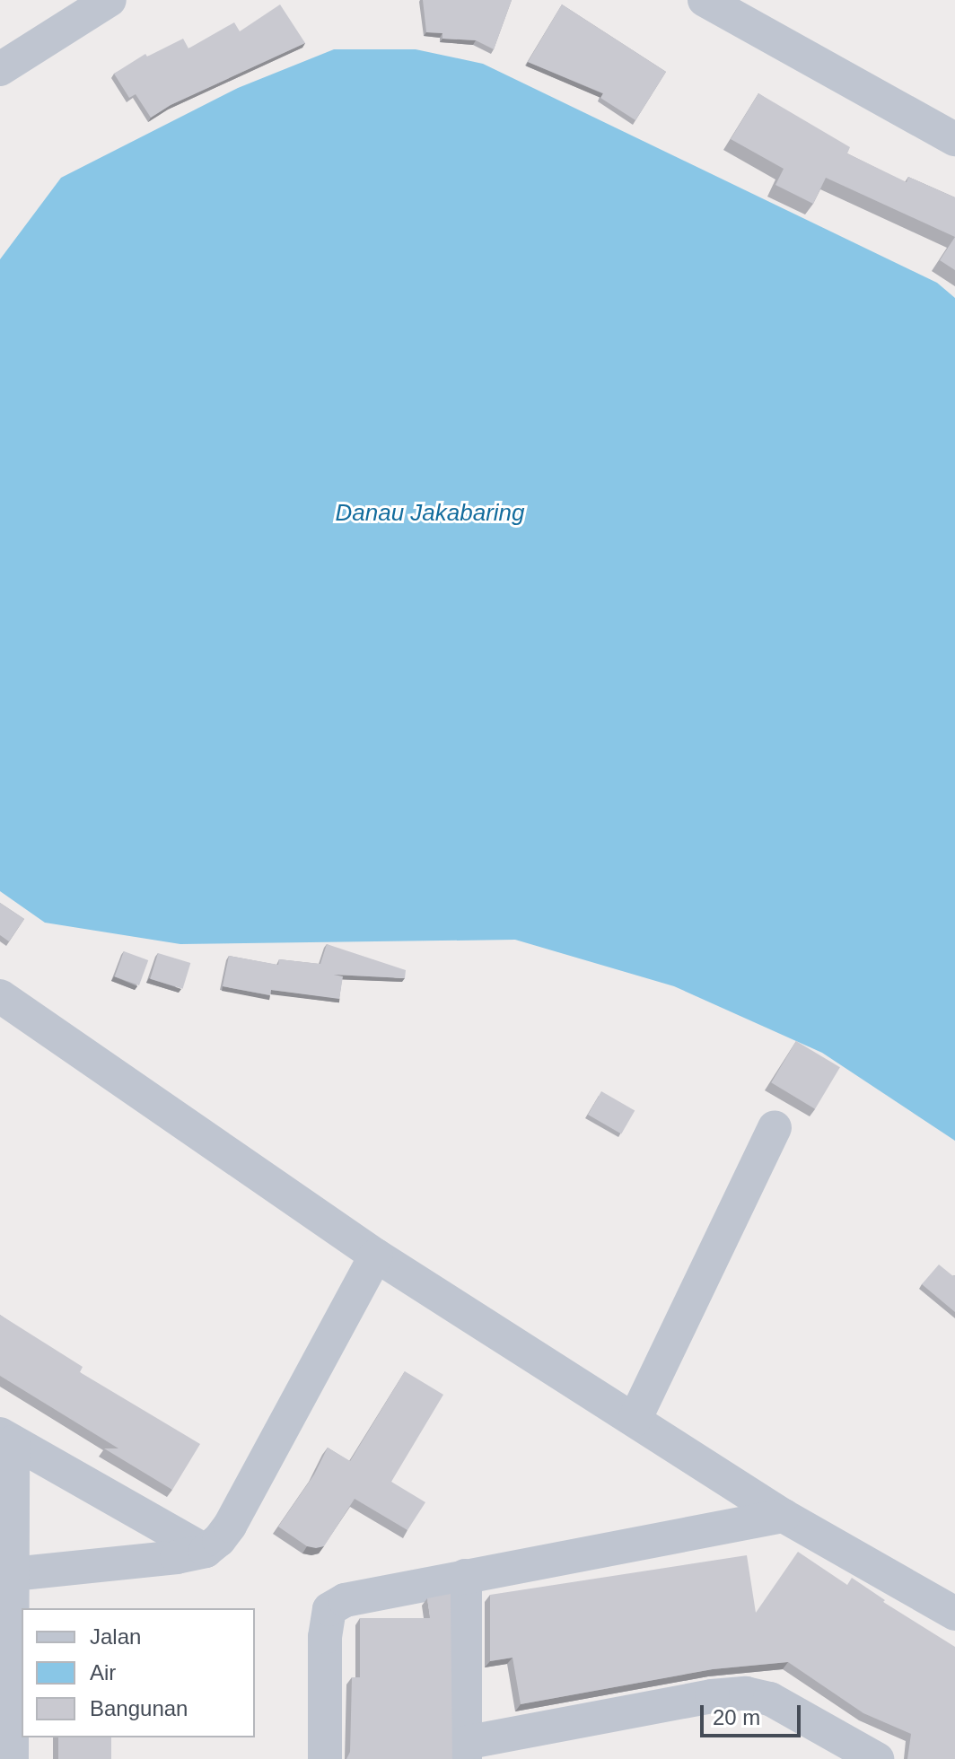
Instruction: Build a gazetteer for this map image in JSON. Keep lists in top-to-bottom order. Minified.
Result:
{"water":["Danau Jakabaring"],"legend":["Jalan","Air","Bangunan"],"scale_bar":"20 m"}
